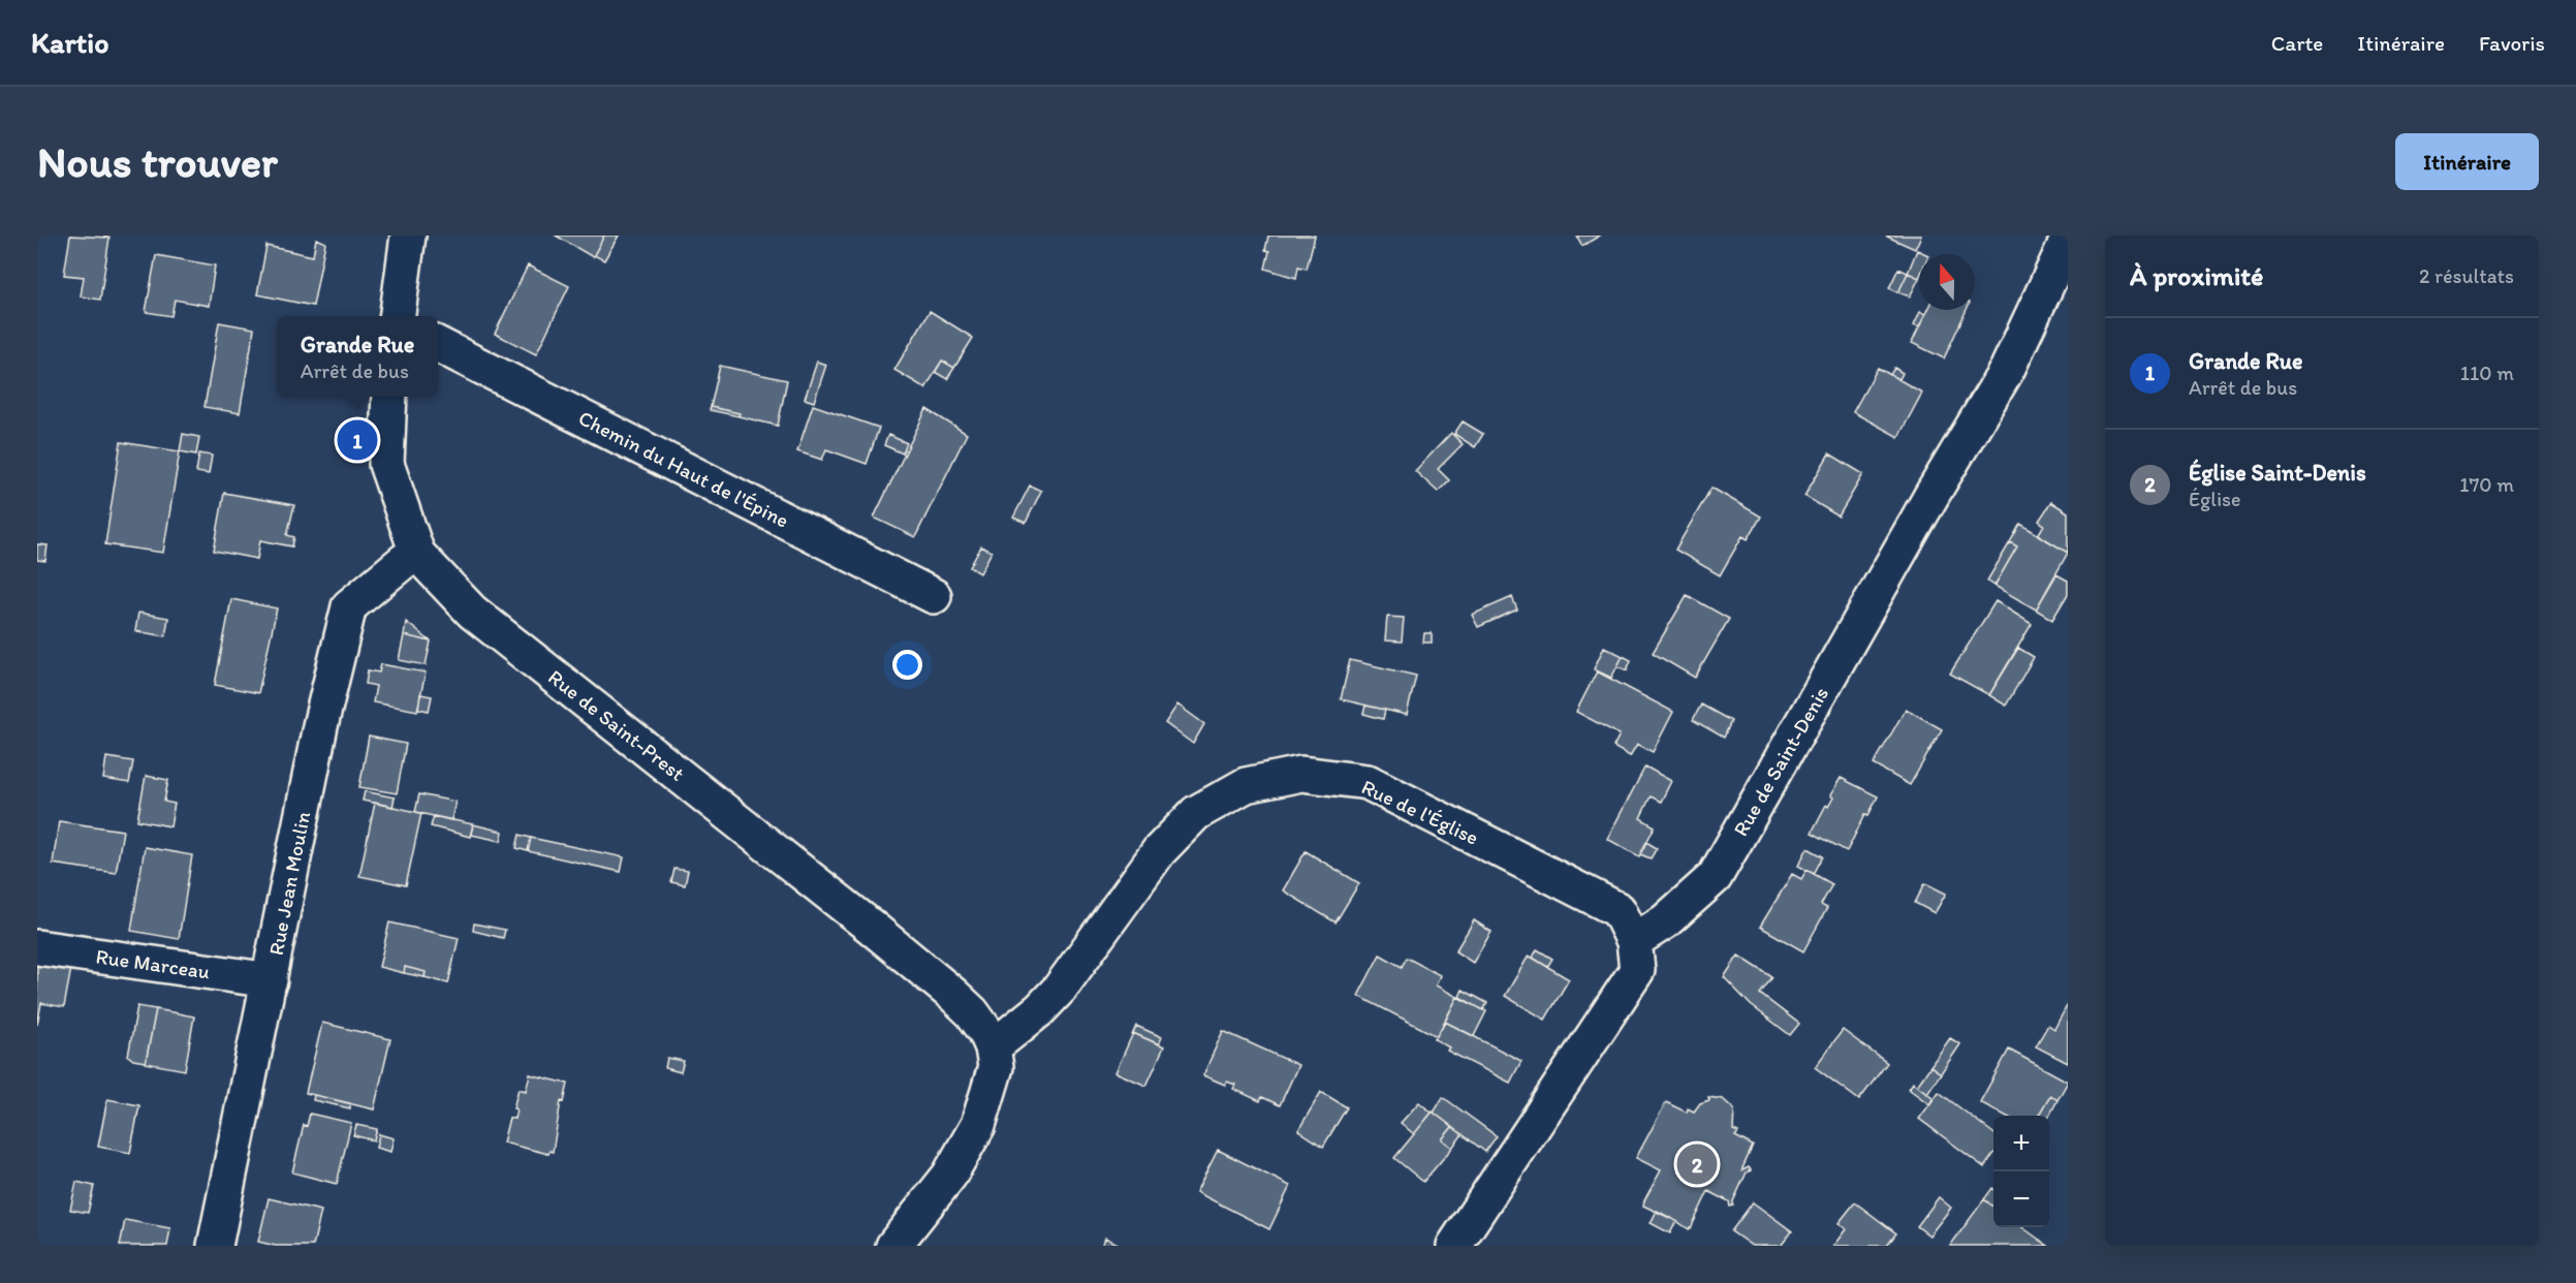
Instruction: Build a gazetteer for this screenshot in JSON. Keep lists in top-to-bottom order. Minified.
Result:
{"streets":{"street":["Chemin du Haut de l'Épine","Rue de Saint-Prest","Rue de Saint-Denis","Rue de l'Église","Rue Jean Moulin","Rue Marceau"]},"crossings":[["Rue de Saint-Prest","Rue de l'Église"],["Rue de Saint-Prest","Rue Jean Moulin"],["Rue de Saint-Denis","Rue de l'Église"],["Rue Jean Moulin","Rue Marceau"]],"north":"top","page":{"header":"Kartio","nav":["Carte","Itinéraire","Favoris"],"buttons":"Itinéraire","title":"Nous trouver","heading":["À proximité","2 résultats"],"popup":["Grande Rue","Arrêt de bus"],"list":[{"mark":"1","name":"Grande Rue","note":"Arrêt de bus","value":"110 m"},{"mark":"2","name":"Église Saint-Denis","note":"Église","value":"170 m"}],"pins":["1","2"],"map_buttons":["+","−"]}}
